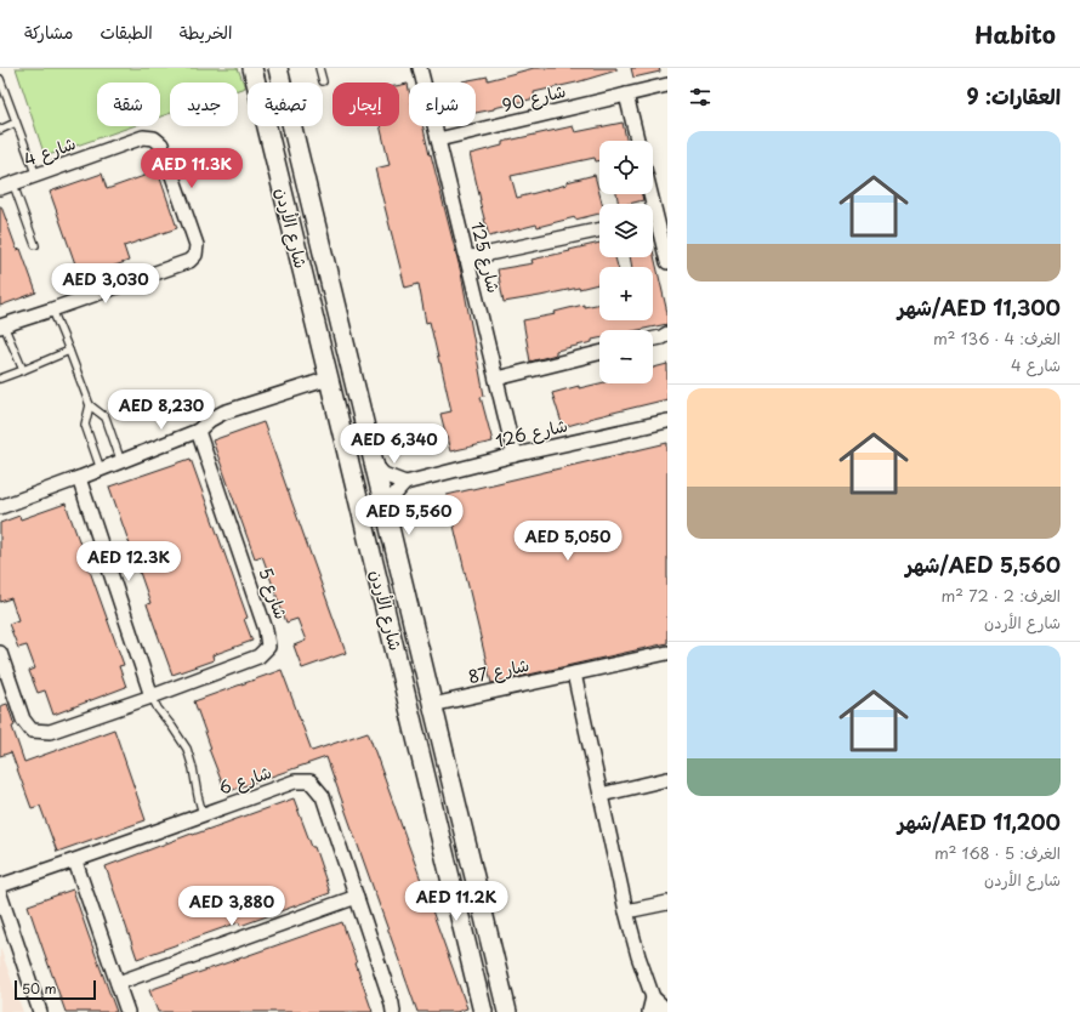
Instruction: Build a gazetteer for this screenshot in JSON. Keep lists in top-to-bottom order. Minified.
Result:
{"streets":{"main road":["شارع الأردن"],"street":["شارع 90","شارع 4","شارع 125","شارع 126","شارع 5","شارع 87","شارع 6"]},"crossings":[["شارع 90","شارع 125"],["شارع الأردن","شارع 87"],["شارع 125","شارع 126"]],"scale_bar":"50 m","page":{"header":"Habito","nav":["الخريطة","الطبقات","مشاركة"],"heading":"العقارات: 9","chip":["شراء","إيجار","تصفية","جديد","شقة"],"list":[{"name":"AED 11,300/شهر","note":"الغرف: 4 · 136 m² · شارع 4"},{"name":"AED 5,560/شهر","note":"الغرف: 2 · 72 m² · شارع الأردن"},{"name":"AED 11,200/شهر","note":"الغرف: 5 · 168 m² · شارع الأردن"}],"map_buttons":["+","−"],"price":["AED 11.3K","AED 3,030","AED 8,230","AED 6,340","AED 5,560","AED 5,050","AED 12.3K","AED 11.2K","AED 3,880"],"scale":"50 m"}}
